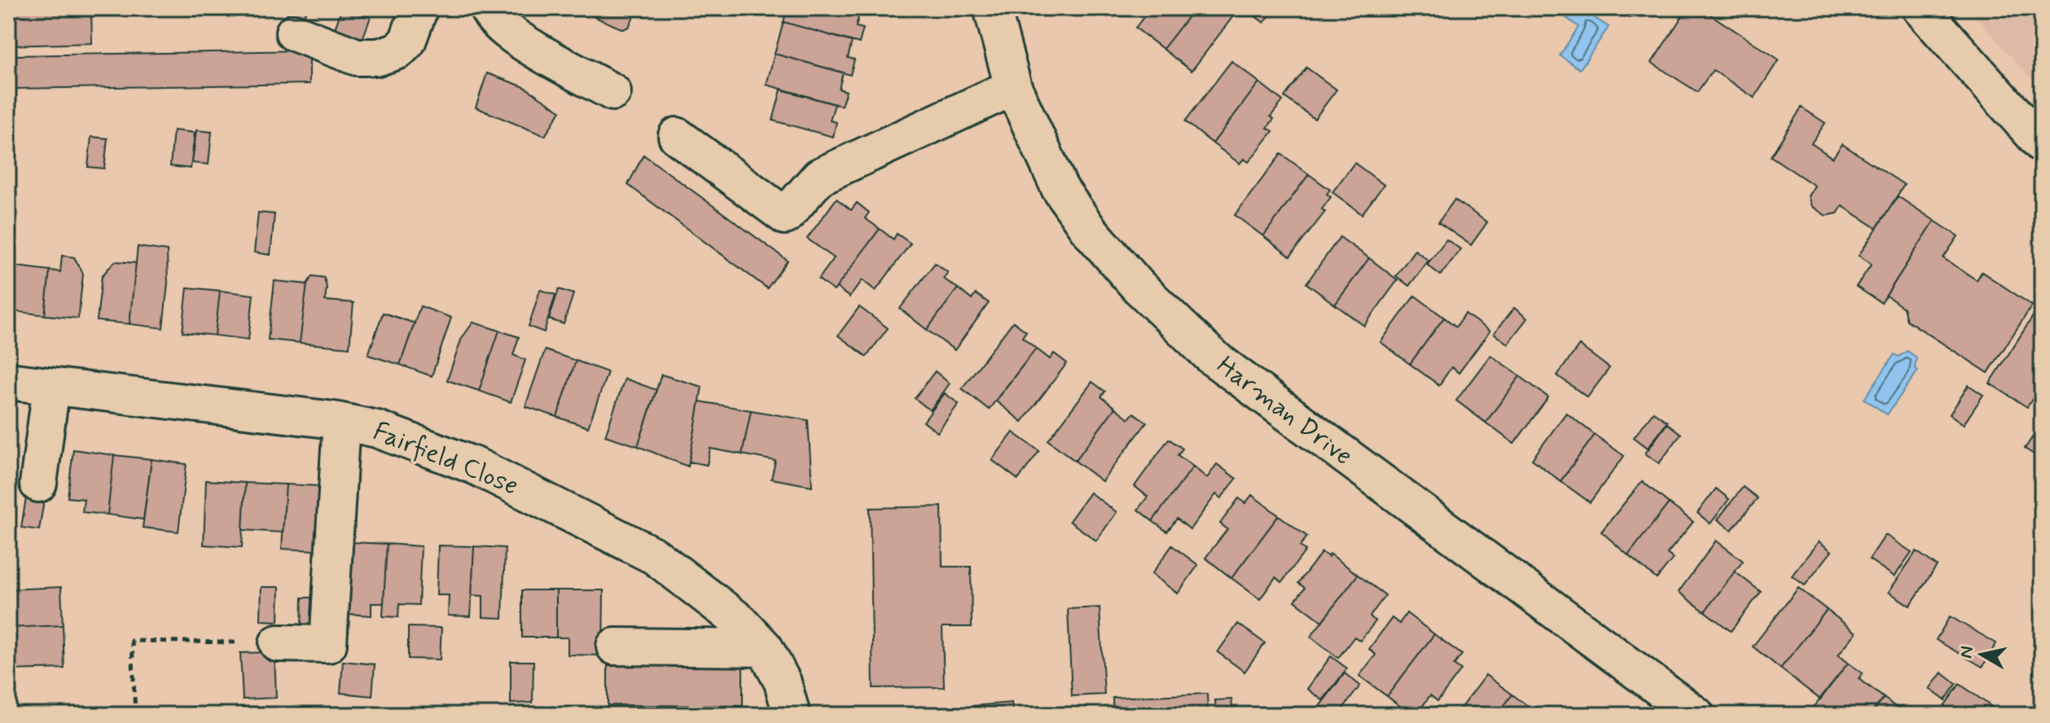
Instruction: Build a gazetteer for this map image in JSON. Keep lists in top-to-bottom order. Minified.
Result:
{"streets":{"street":["Harman Drive","Fairfield Close"]},"north":"left"}
